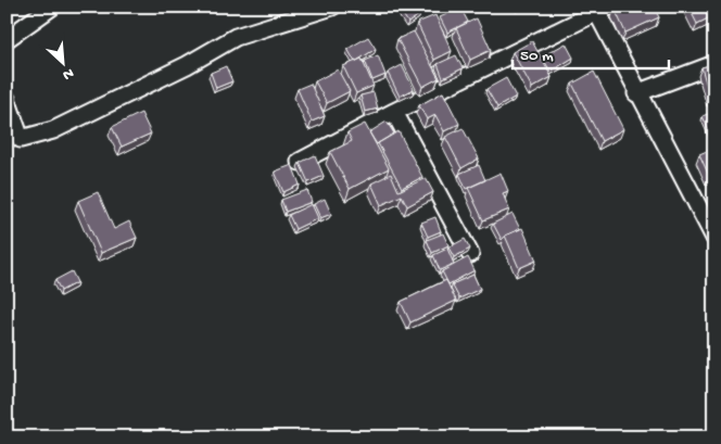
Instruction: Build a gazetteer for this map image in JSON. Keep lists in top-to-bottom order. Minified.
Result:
{"scale_bar":"50 m","north":"bottom right"}
